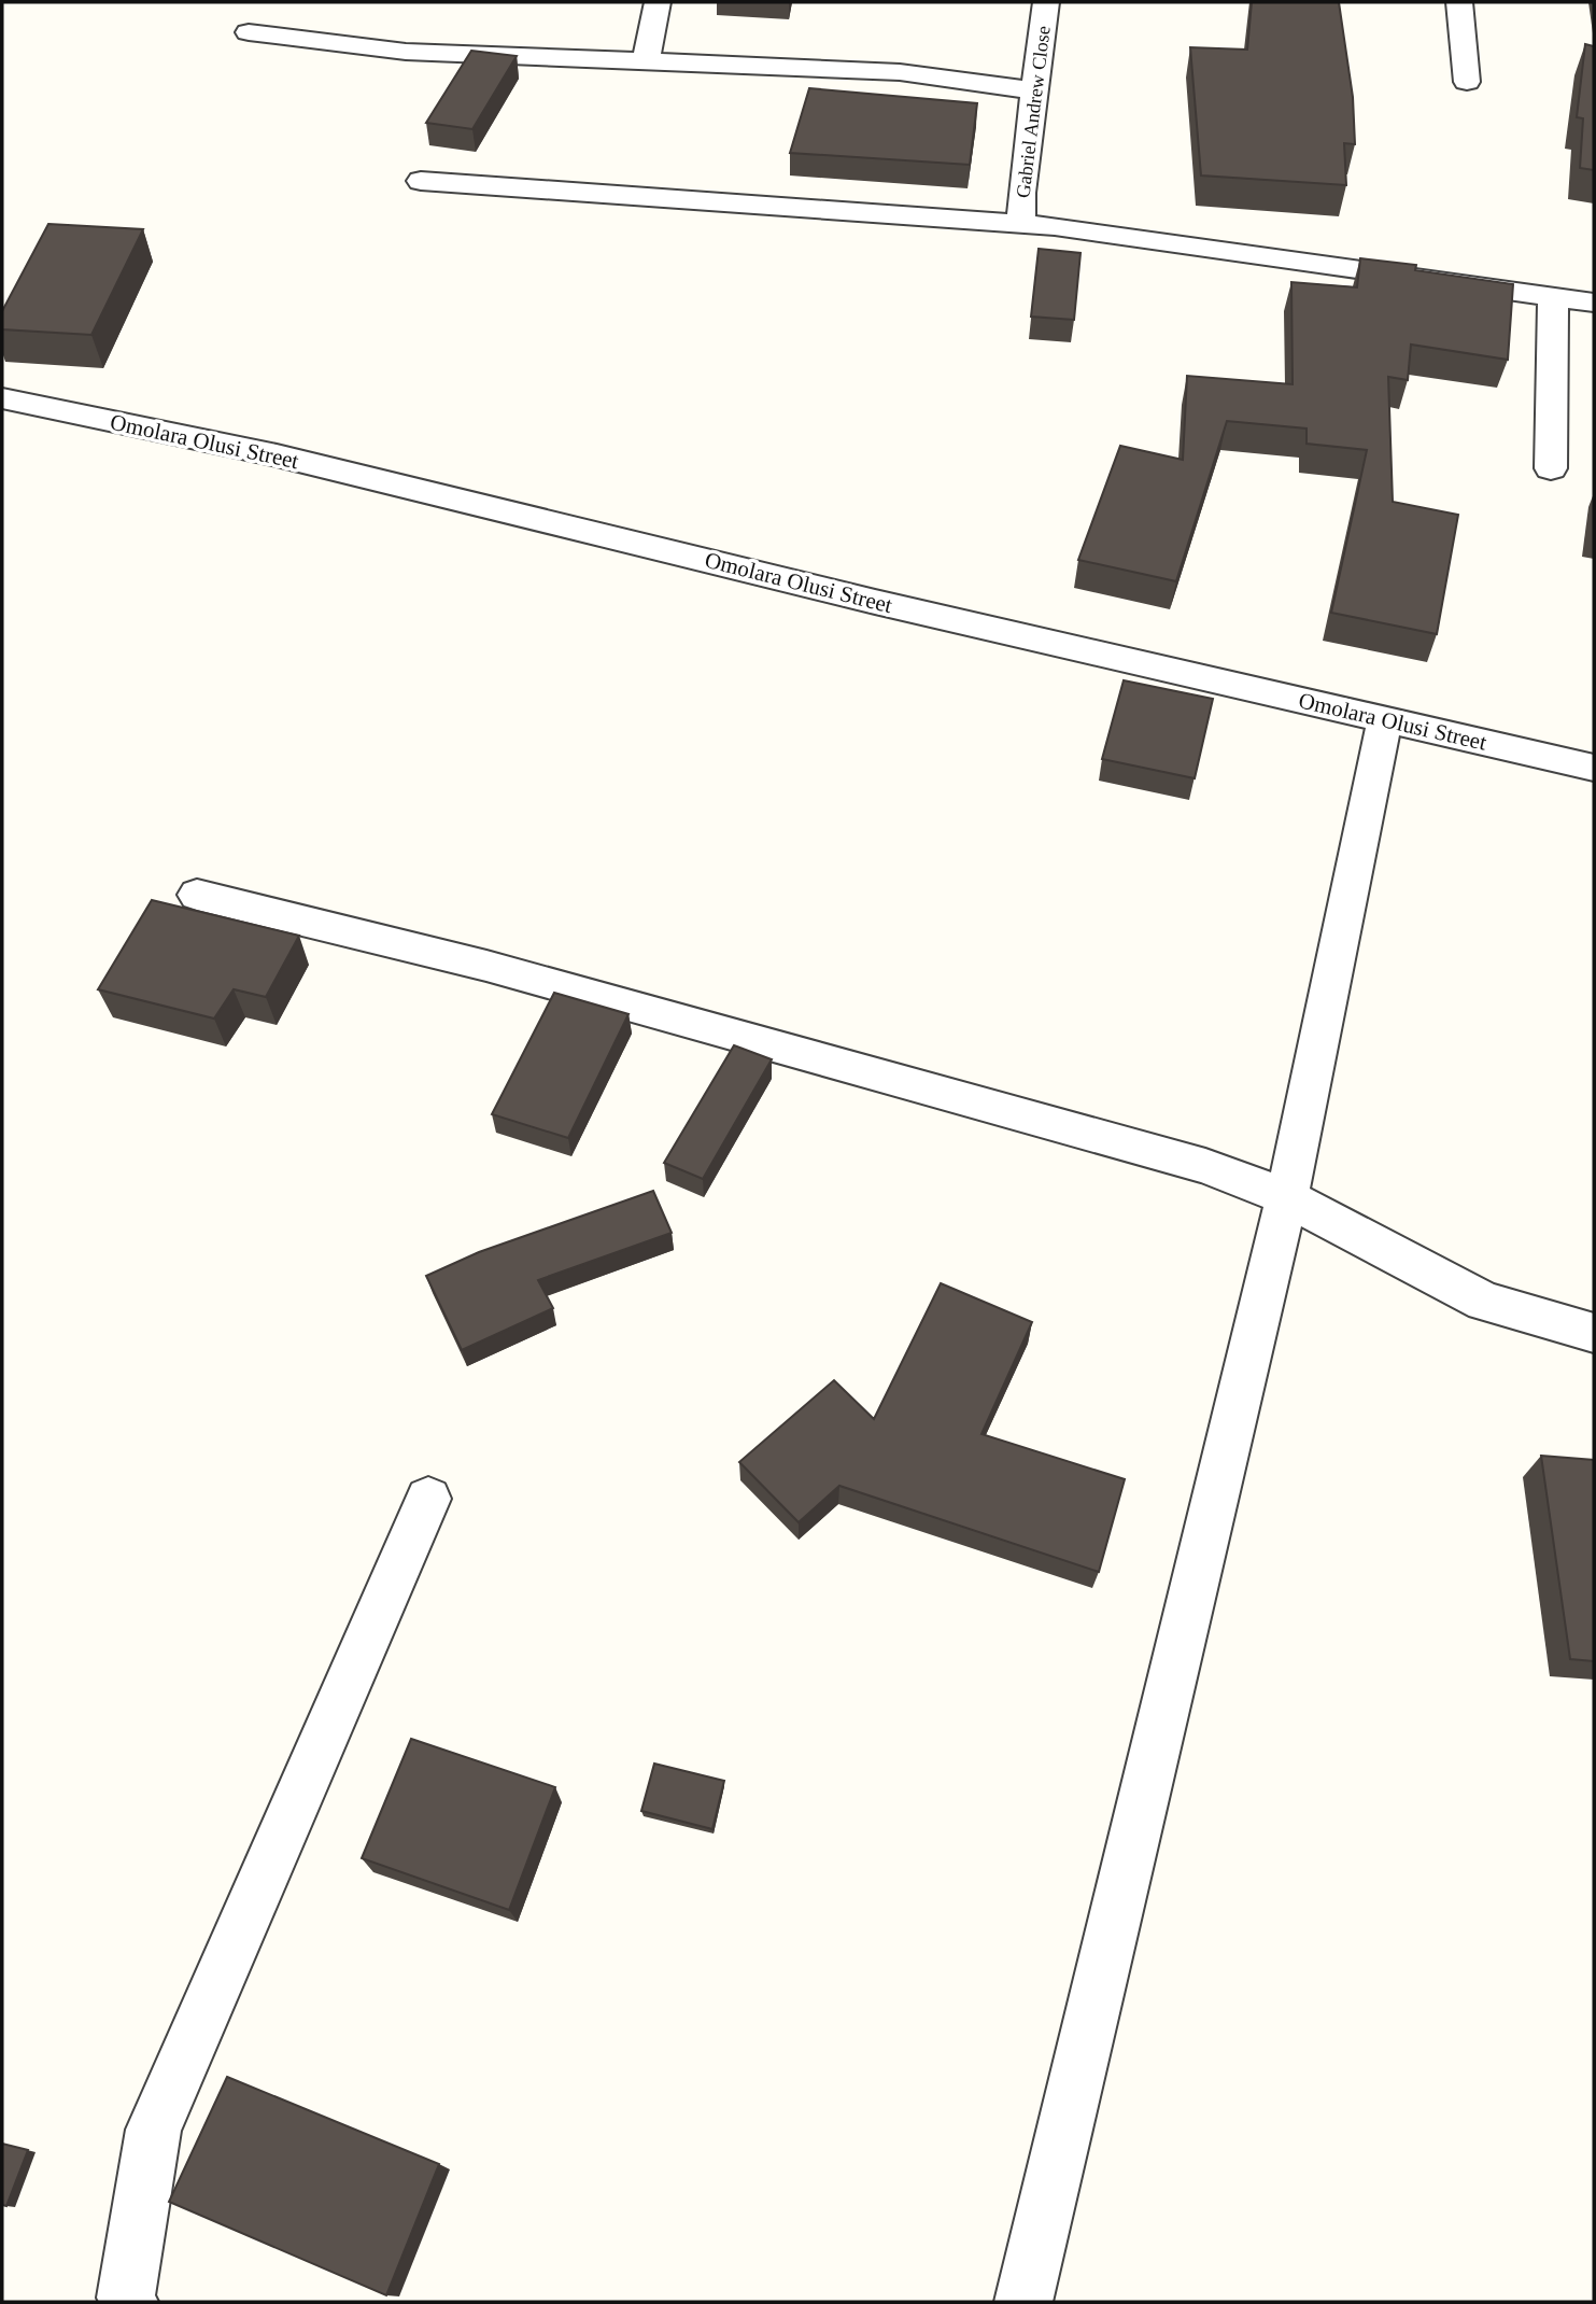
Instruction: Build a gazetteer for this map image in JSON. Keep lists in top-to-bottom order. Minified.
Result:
{"streets":{"street":["Gabriel Andrew Close","Omolara Olusi Street"]}}
